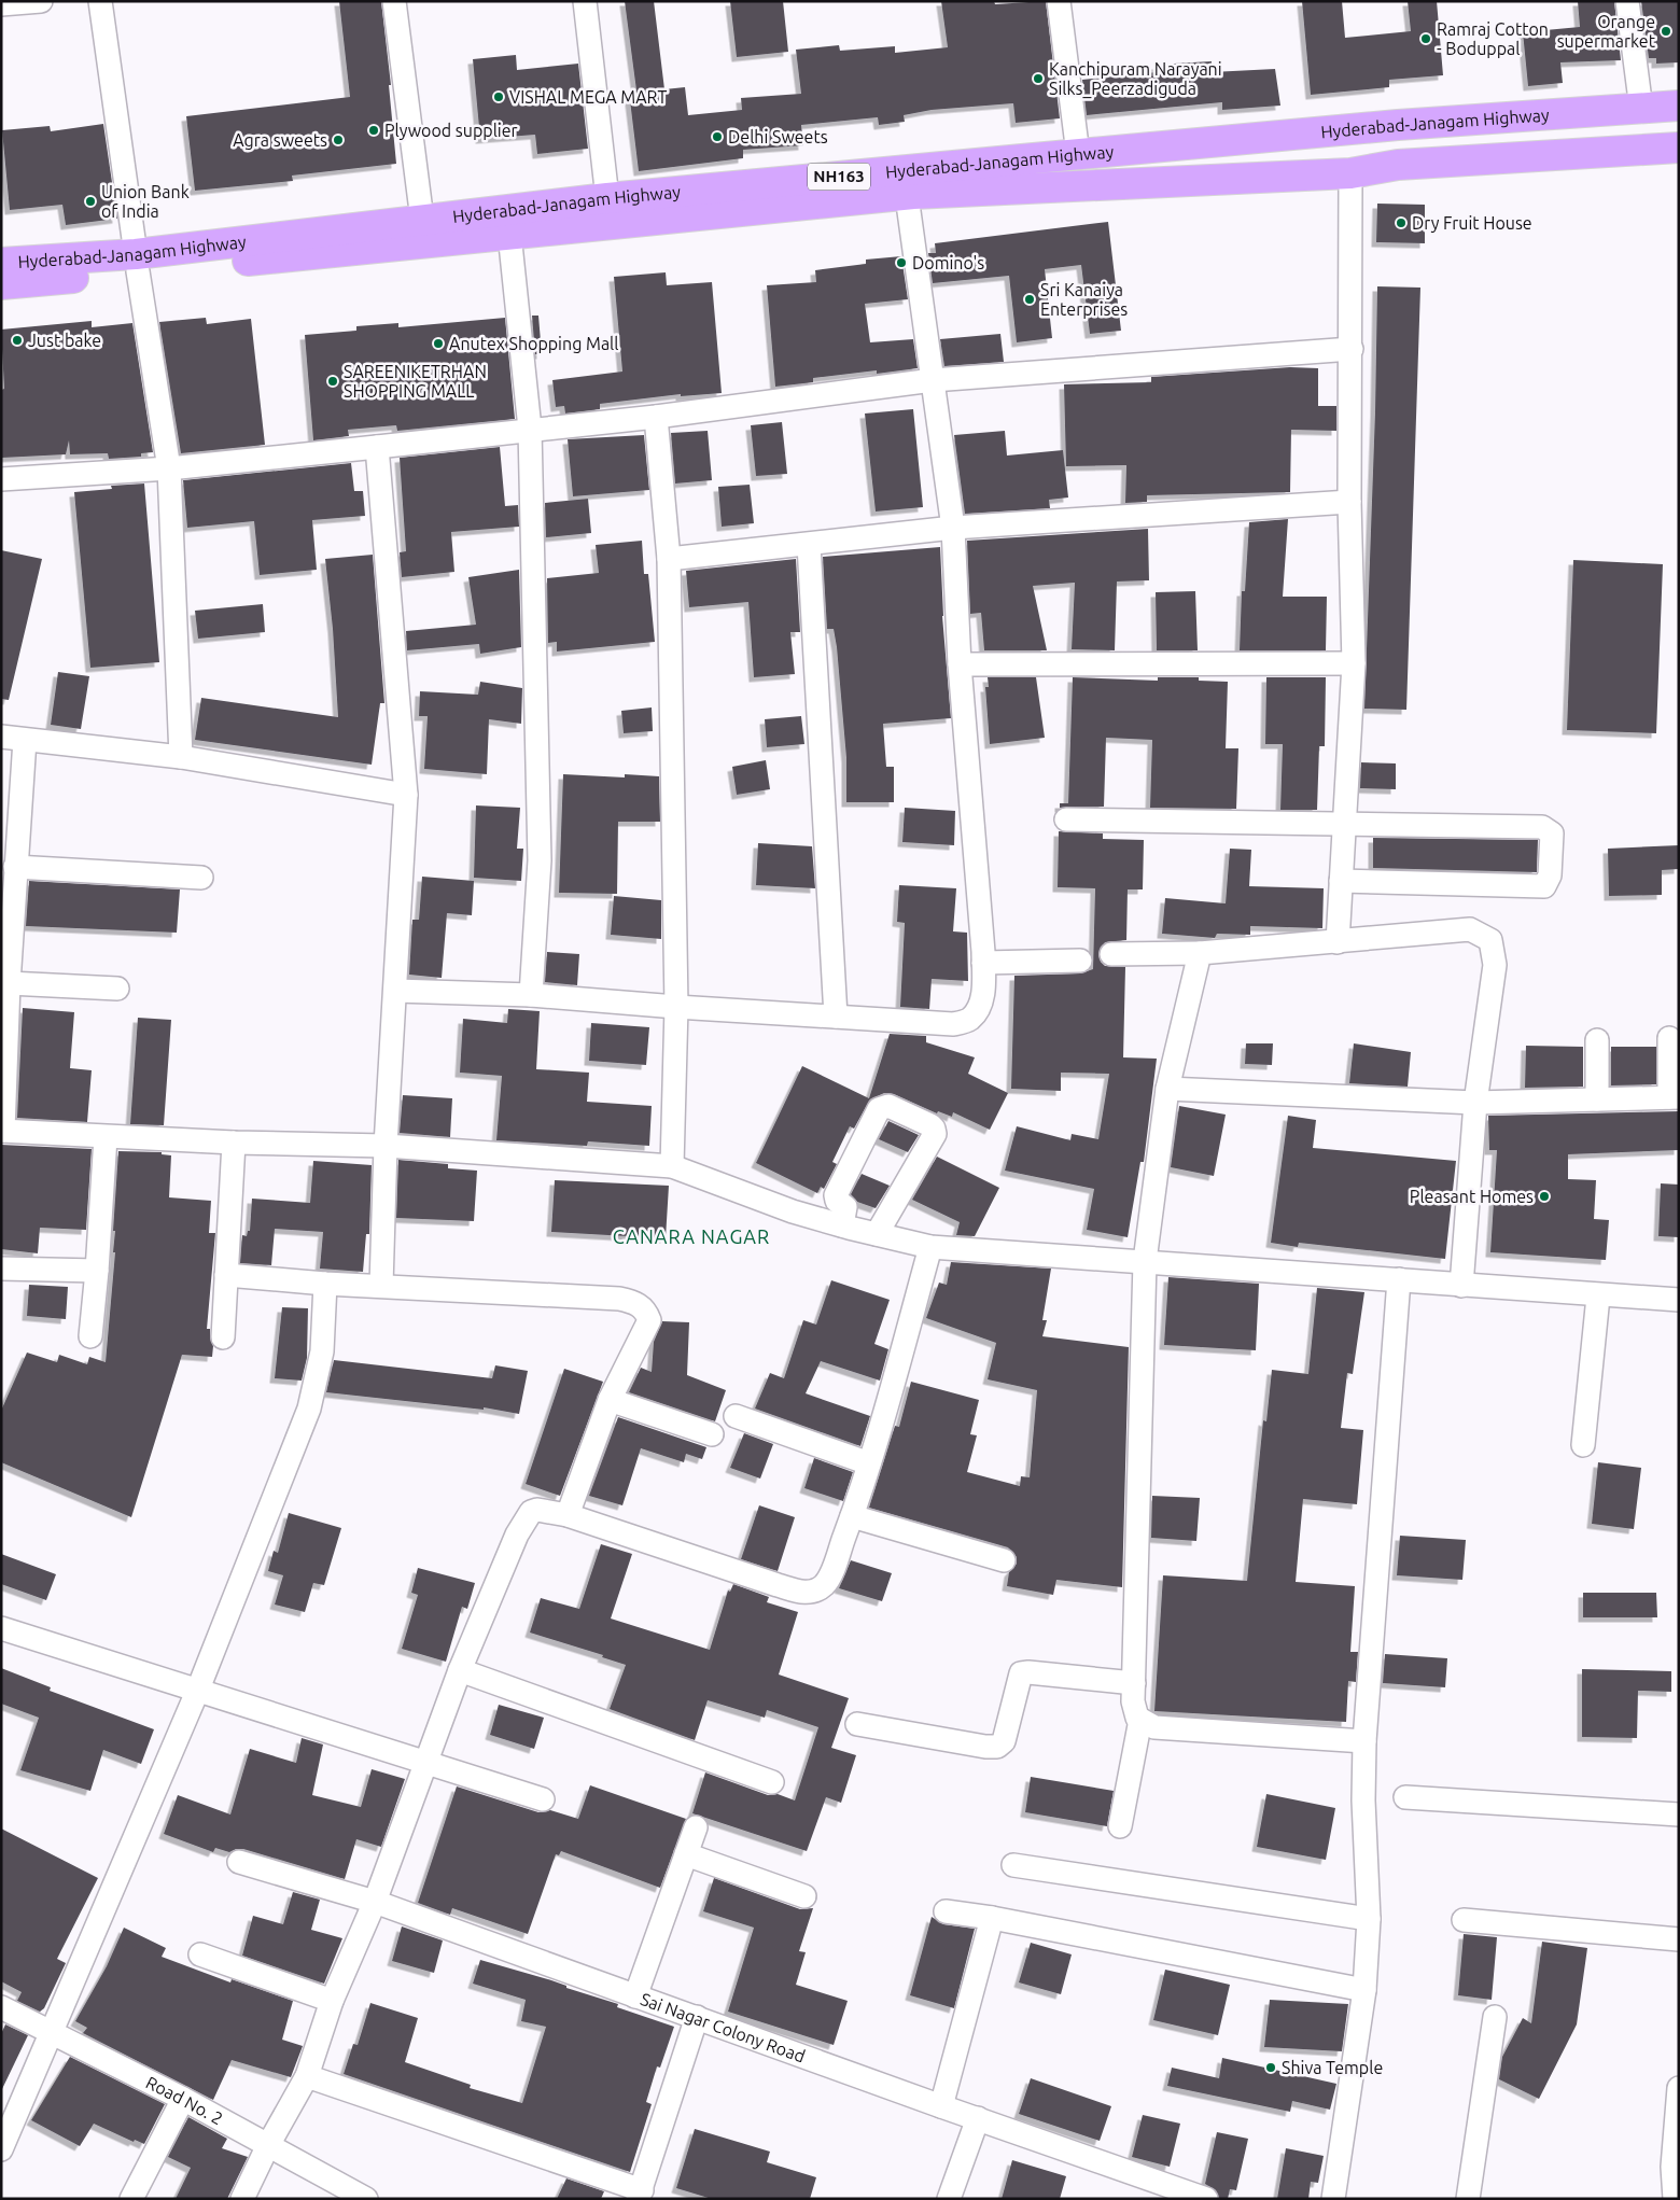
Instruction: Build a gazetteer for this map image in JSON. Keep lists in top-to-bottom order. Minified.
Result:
{"streets":{"highway":["Hyderabad-Janagam Highway","NH163"],"street":["Sai Nagar Colony Road","Road No. 2"]},"districts":["CANARA NAGAR"],"places":["Orange supermarket","Ramraj Cotton - Boduppal","Kanchipuram Narayani Silks_Peerzadiguda","VISHAL MEGA MART","Plywood supplier","Delhi Sweets","Agra sweets","Union Bank of India","Dry Fruit House","Domino's","Sri Kanaiya Enterprises","Just bake","Anutex Shopping Mall","SAREENIKETRHAN SHOPPING MALL","Pleasant Homes","Shiva Temple"]}
